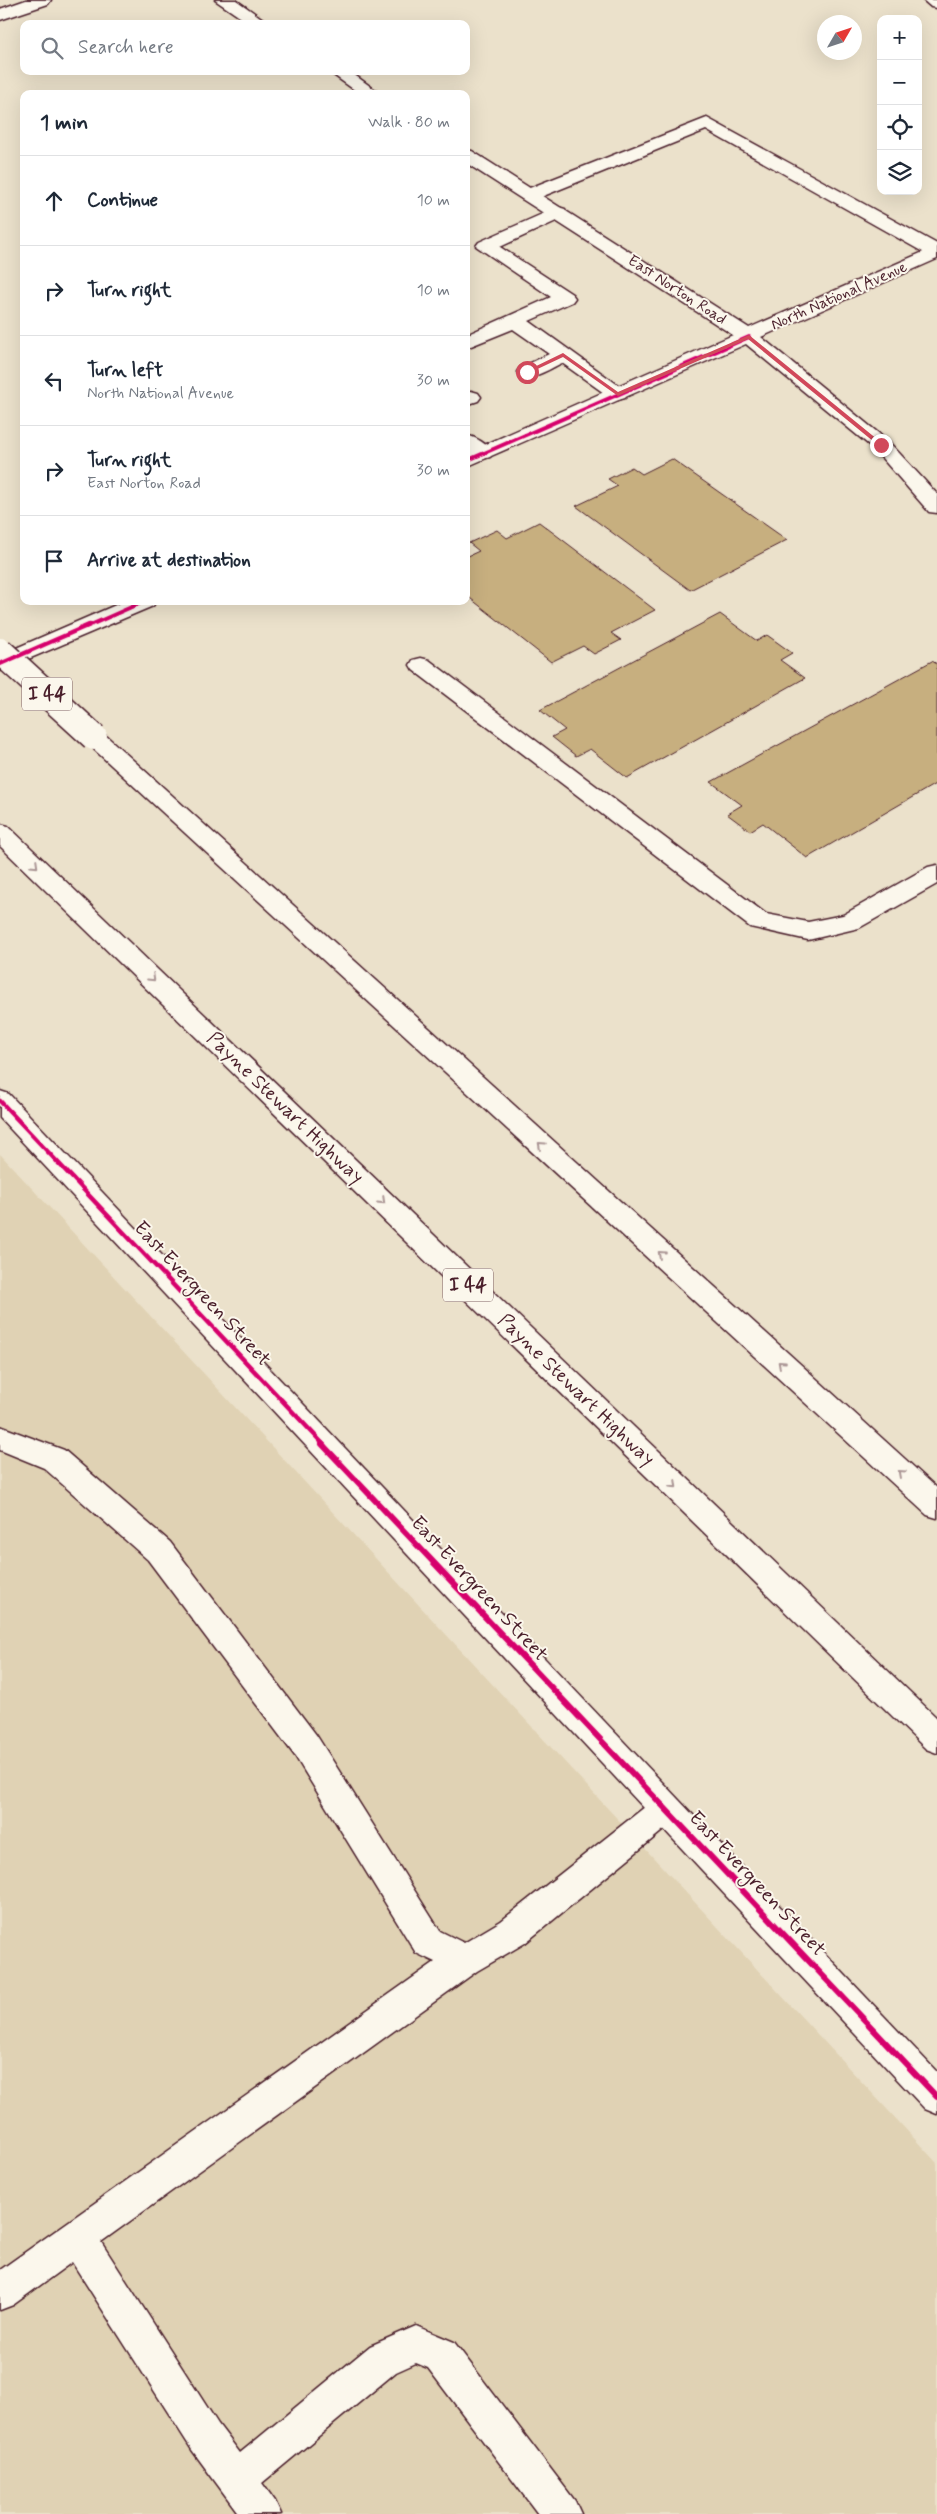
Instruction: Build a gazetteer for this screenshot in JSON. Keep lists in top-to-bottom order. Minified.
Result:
{"streets":{"main road":["East Norton Road","North National Avenue","I 44","Payne Stewart Highway","East Evergreen Street"]},"crossings":[["East Norton Road","North National Avenue"]],"north":"top right","page":{"map_buttons":["+","−"],"search":"Search here","heading":["1 min","Walk · 80 m"],"list":[["Continue","10 m"],["Turn right","10 m"],["Turn left","North National Avenue","30 m"],["Turn right","East Norton Road","30 m"],"Arrive at destination"]}}
